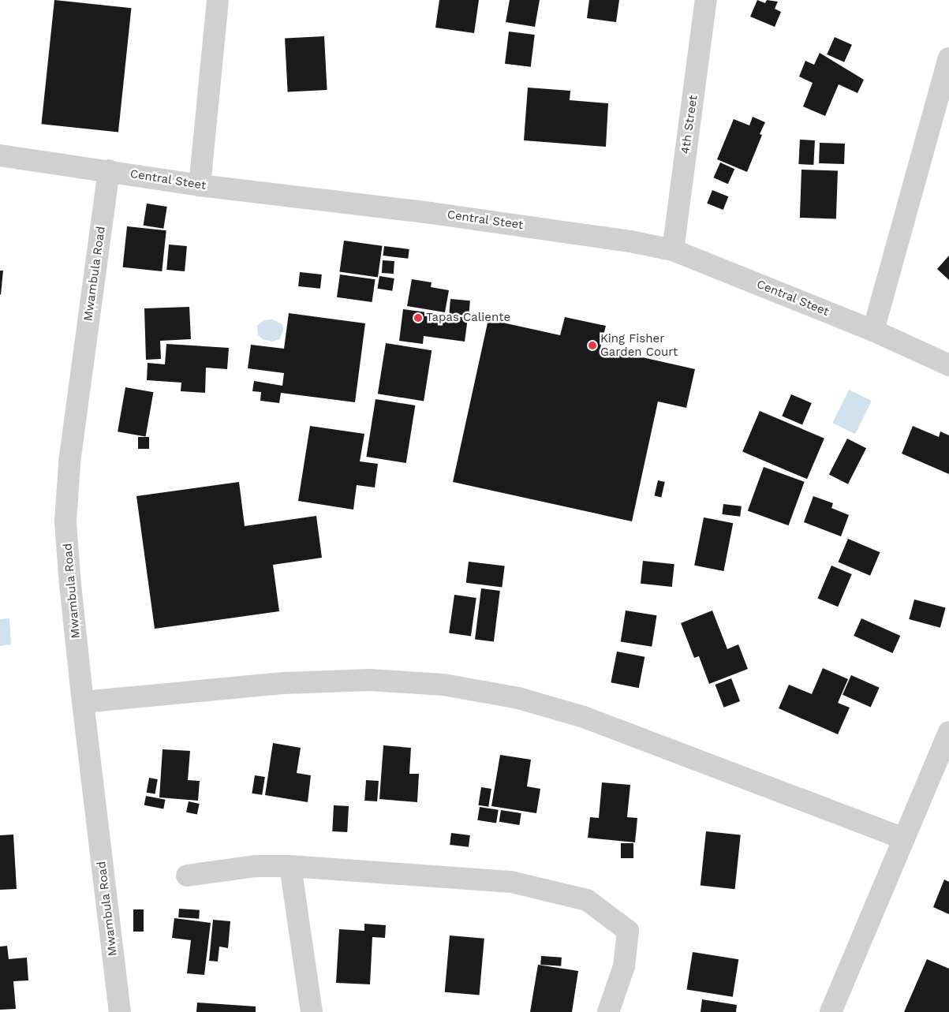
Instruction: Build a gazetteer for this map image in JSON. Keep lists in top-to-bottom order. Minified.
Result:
{"streets":{"street":["4th Street","Central Steet","Mwambula Road"]},"crossings":[["4th Street","Central Steet"],["Central Steet","Mwambula Road"]],"places":["Tapas Caliente","King Fisher Garden Court"]}
